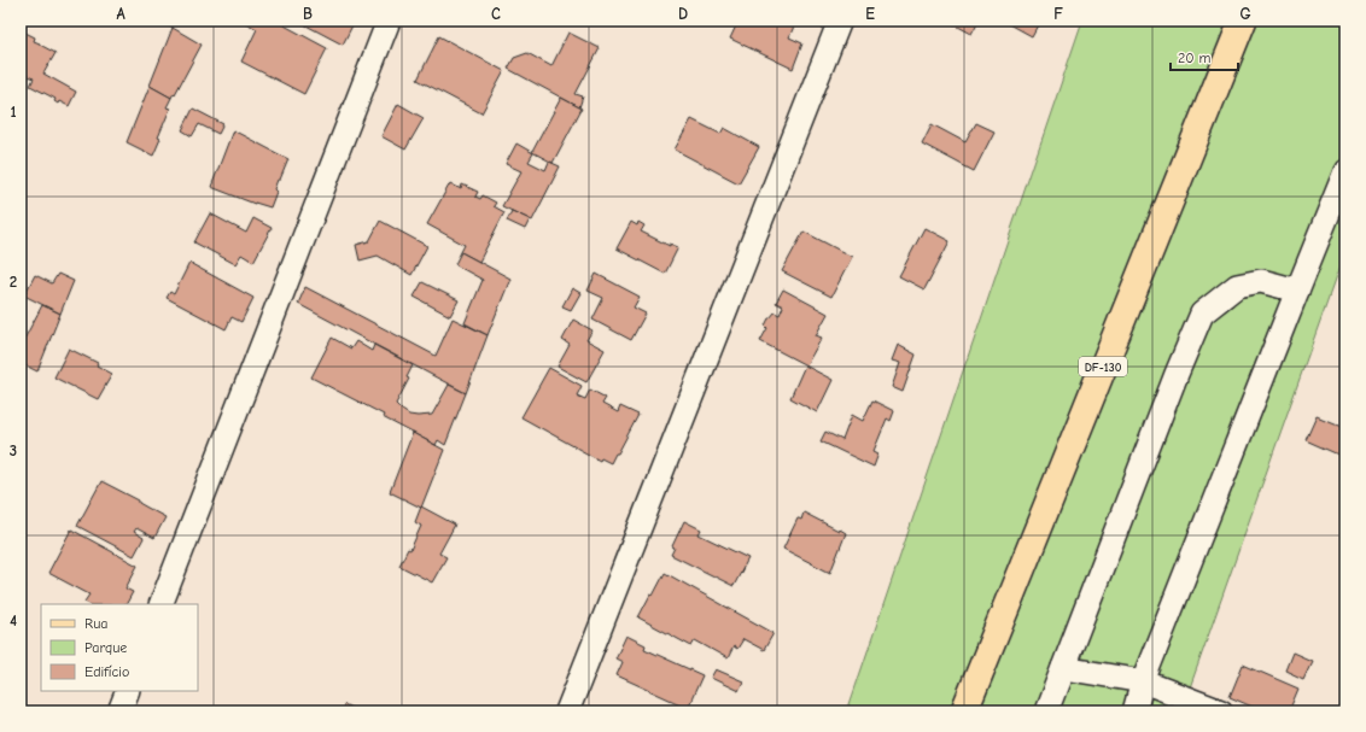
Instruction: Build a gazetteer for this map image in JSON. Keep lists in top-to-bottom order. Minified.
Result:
{"streets":{"main road":["DF-130"]},"legend":["Rua","Parque","Edifício"],"scale_bar":"20 m","grid":{"columns":["A","B","C","D","E","F","G"],"rows":["1","2","3","4"]}}
